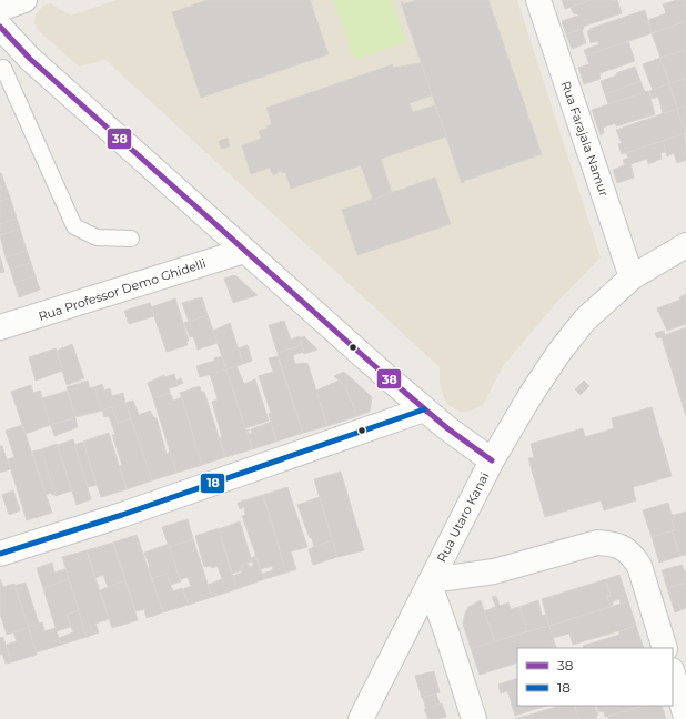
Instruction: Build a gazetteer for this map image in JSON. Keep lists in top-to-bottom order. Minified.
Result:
{"streets":{"street":["Rua Farajala Namur","Rua Professor Demo Ghidelli","Rua Utaro Kanai"]},"crossings":[["Rua Farajala Namur","Rua Utaro Kanai"]],"lines":["transit line 38","transit line 18"],"legend":["38","18"]}
